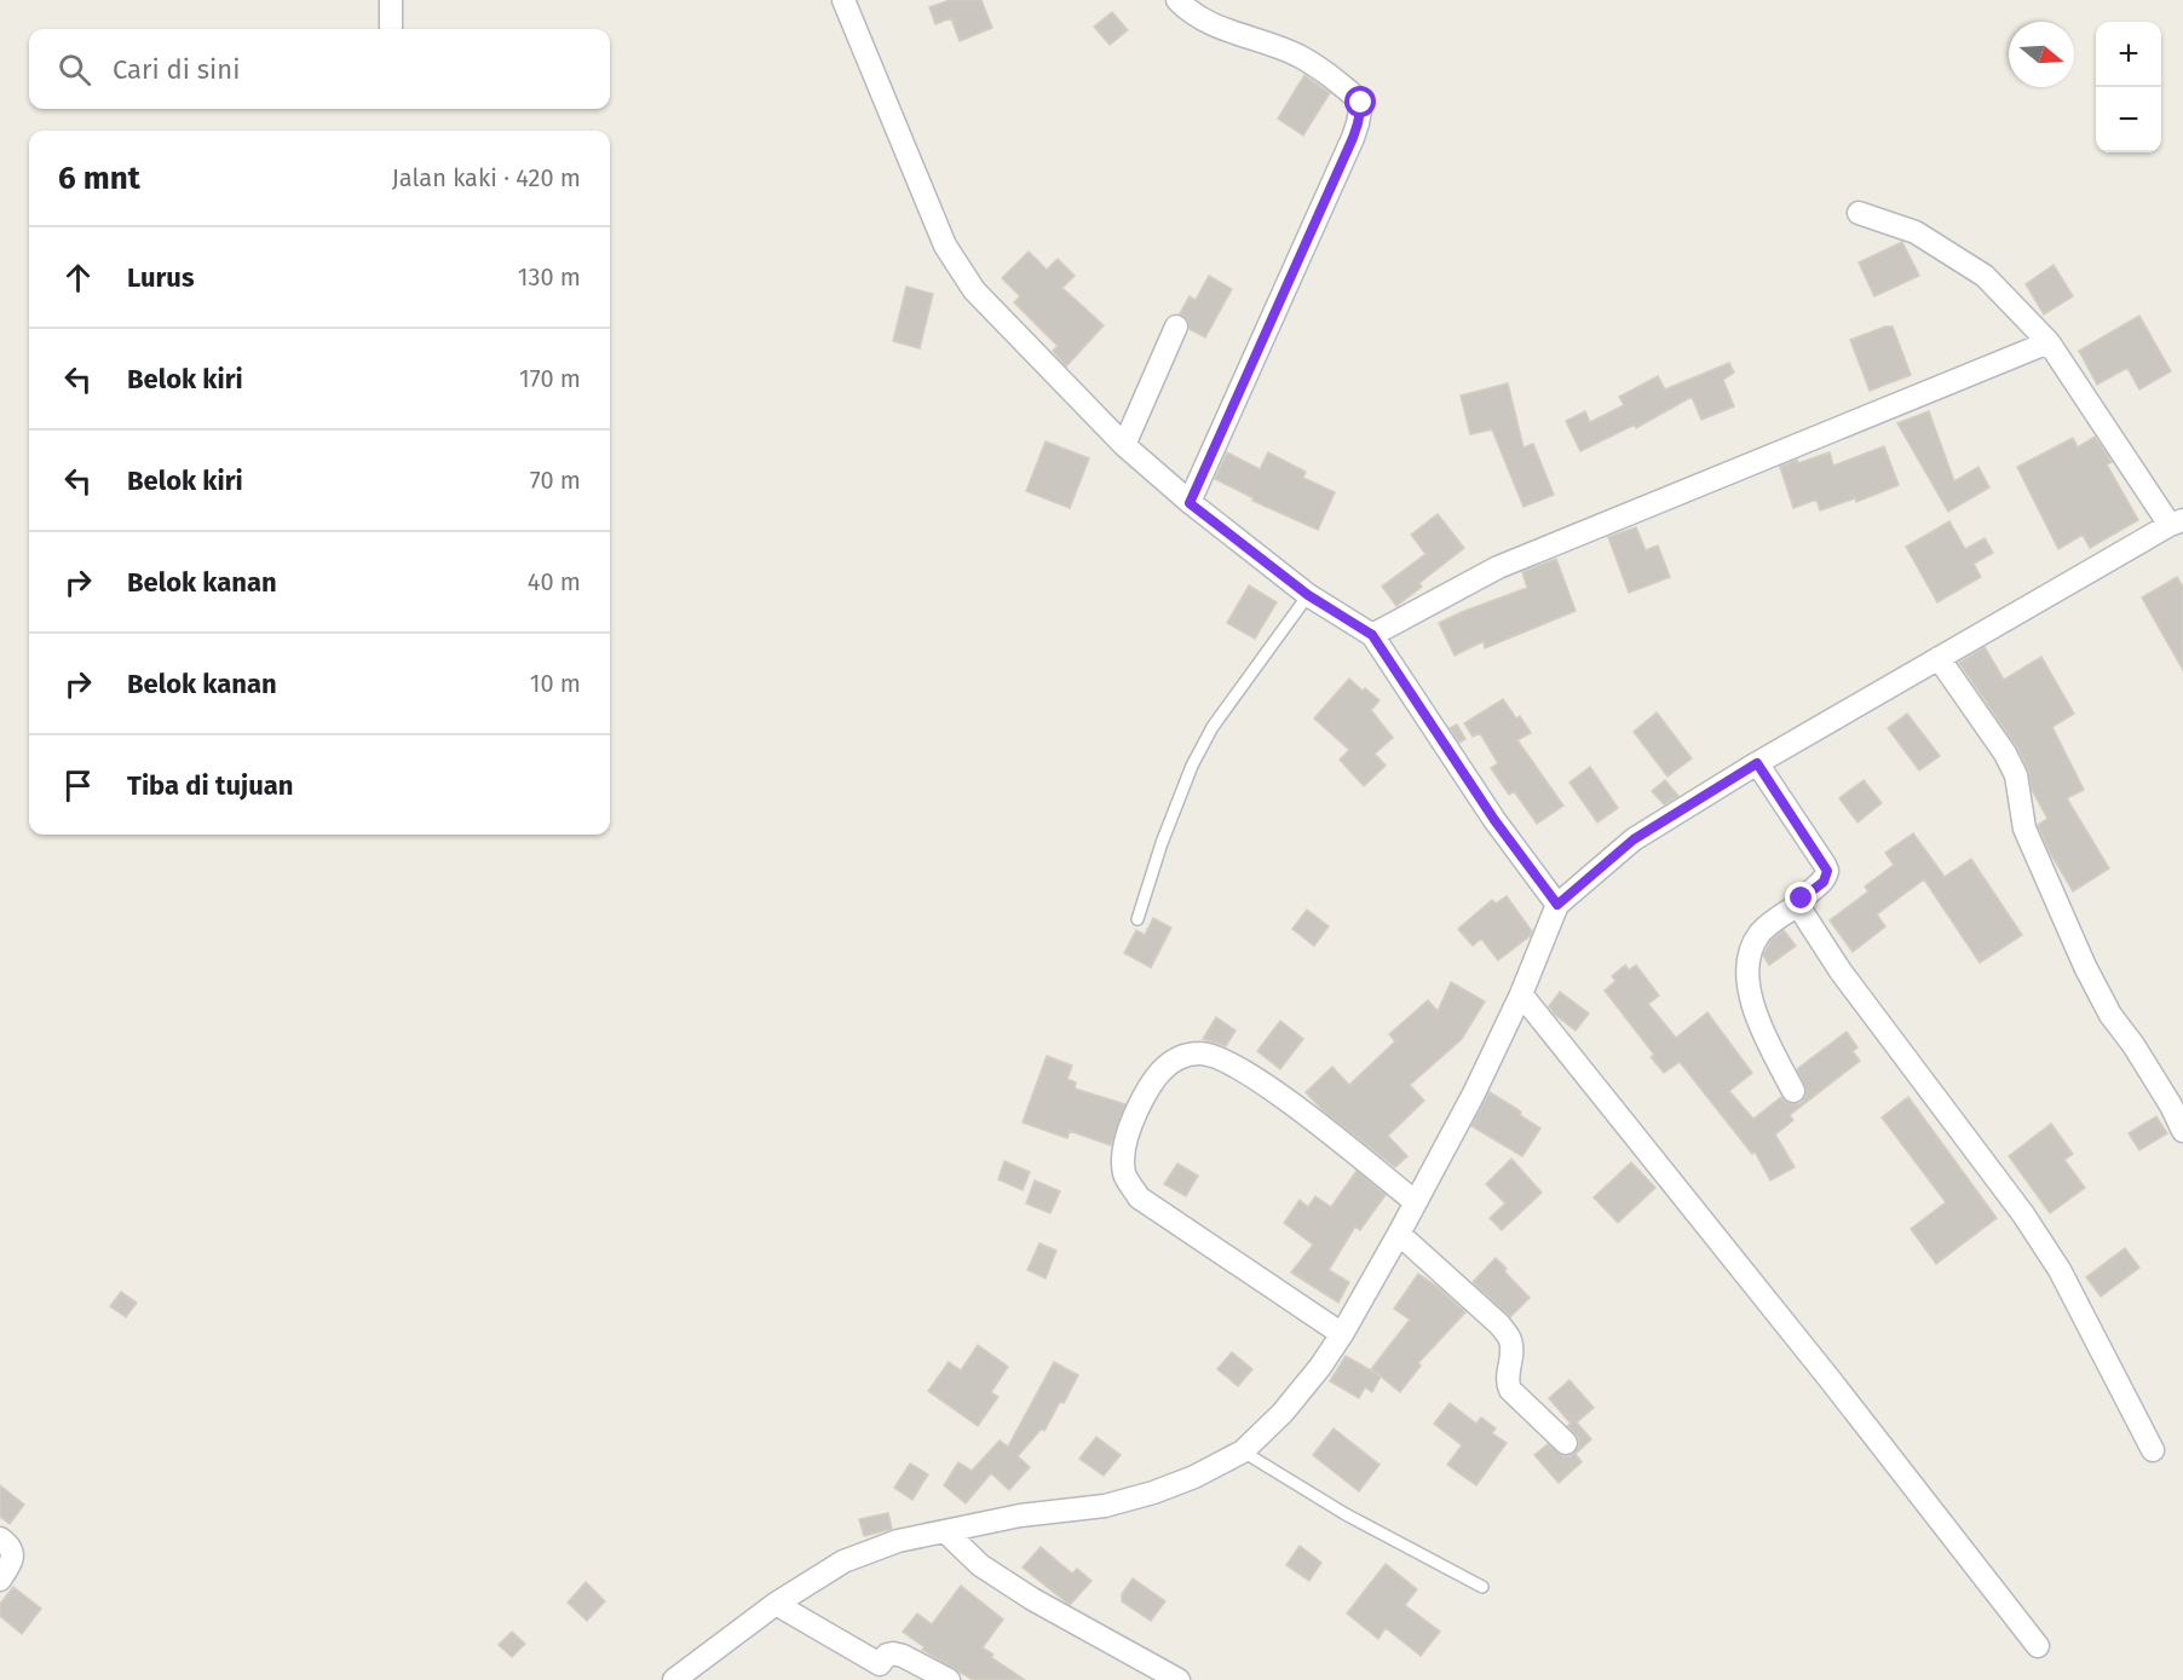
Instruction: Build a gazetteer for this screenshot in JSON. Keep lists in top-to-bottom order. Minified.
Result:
{"north":"right","page":{"map_buttons":["+","−"],"search":"Cari di sini","heading":["6 mnt","Jalan kaki · 420 m"],"list":[["Lurus","130 m"],["Belok kiri","170 m"],["Belok kiri","70 m"],["Belok kanan","40 m"],["Belok kanan","10 m"],"Tiba di tujuan"]}}
